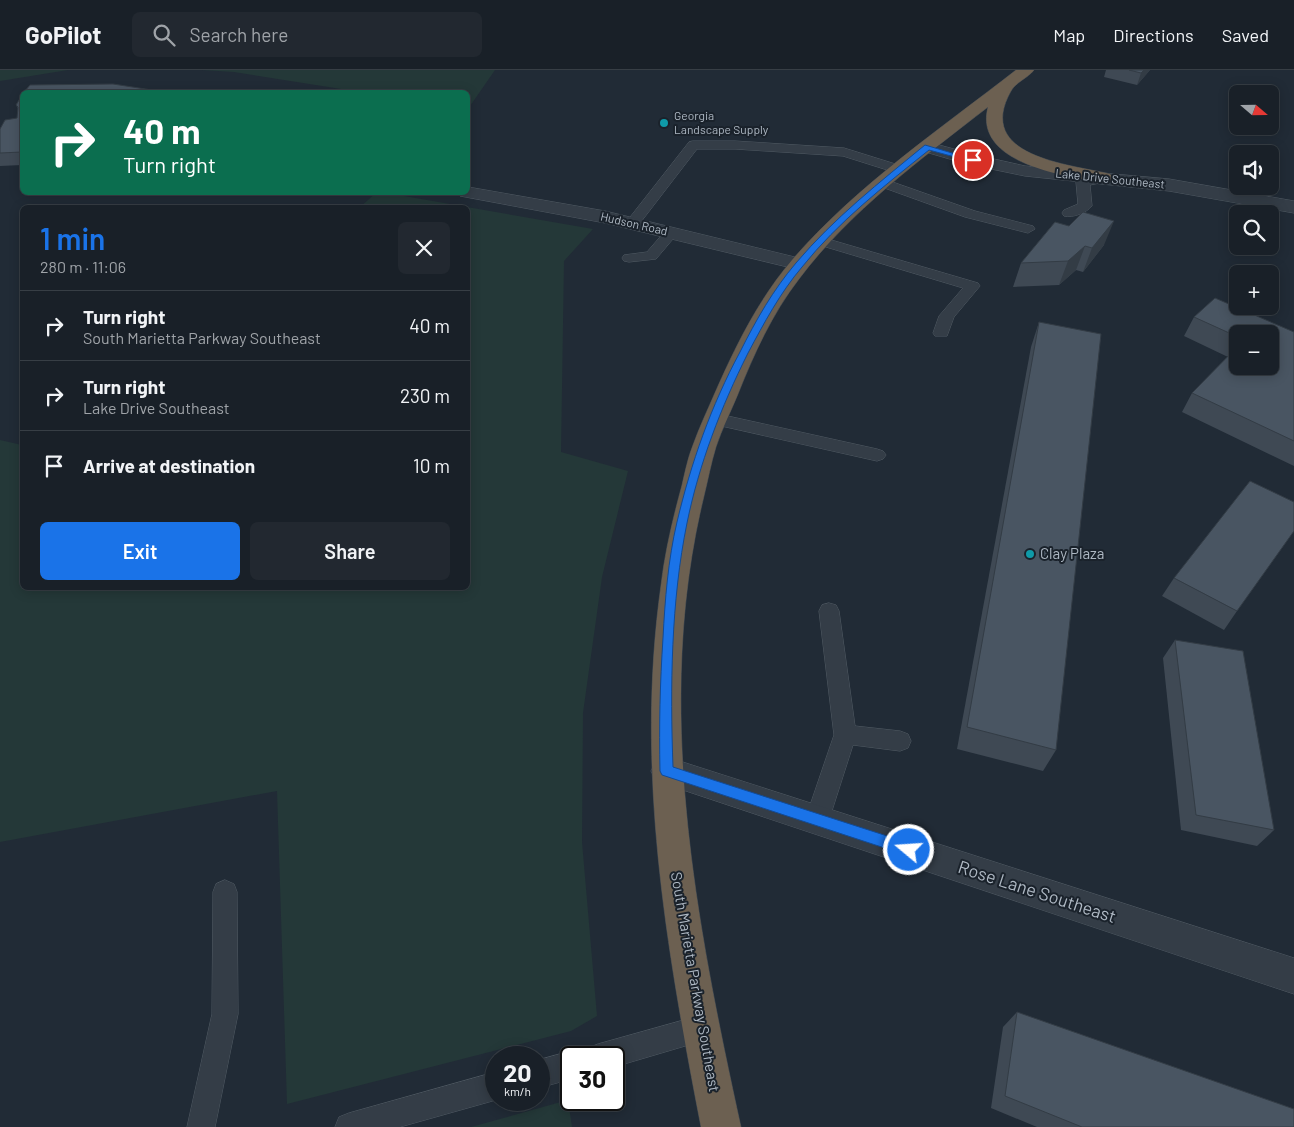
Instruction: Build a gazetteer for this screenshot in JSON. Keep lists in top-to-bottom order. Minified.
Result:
{"streets":{"highway":["South Marietta Parkway Southeast"],"street":["Lake Drive Southeast","Hudson Road","Rose Lane Southeast"]},"crossings":[["Lake Drive Southeast","South Marietta Parkway Southeast"],["Hudson Road","South Marietta Parkway Southeast"],["Rose Lane Southeast","South Marietta Parkway Southeast"]],"places":["Georgia Landscape Supply","Clay Plaza"],"north":"right","page":{"header":"GoPilot","search":"Search here","nav":["Map","Directions","Saved"],"map_buttons":["+","−"],"turn":["40 m","Turn right"],"heading":["1 min","280 m · 11:06"],"list":[{"name":"Turn right","note":"South Marietta Parkway Southeast","value":"40 m"},{"name":"Turn right","note":"Lake Drive Southeast","value":"230 m"},{"name":"Arrive at destination","value":"10 m"}],"buttons":["Exit","Share"],"speed":"20 km/h","limit":"30"}}
